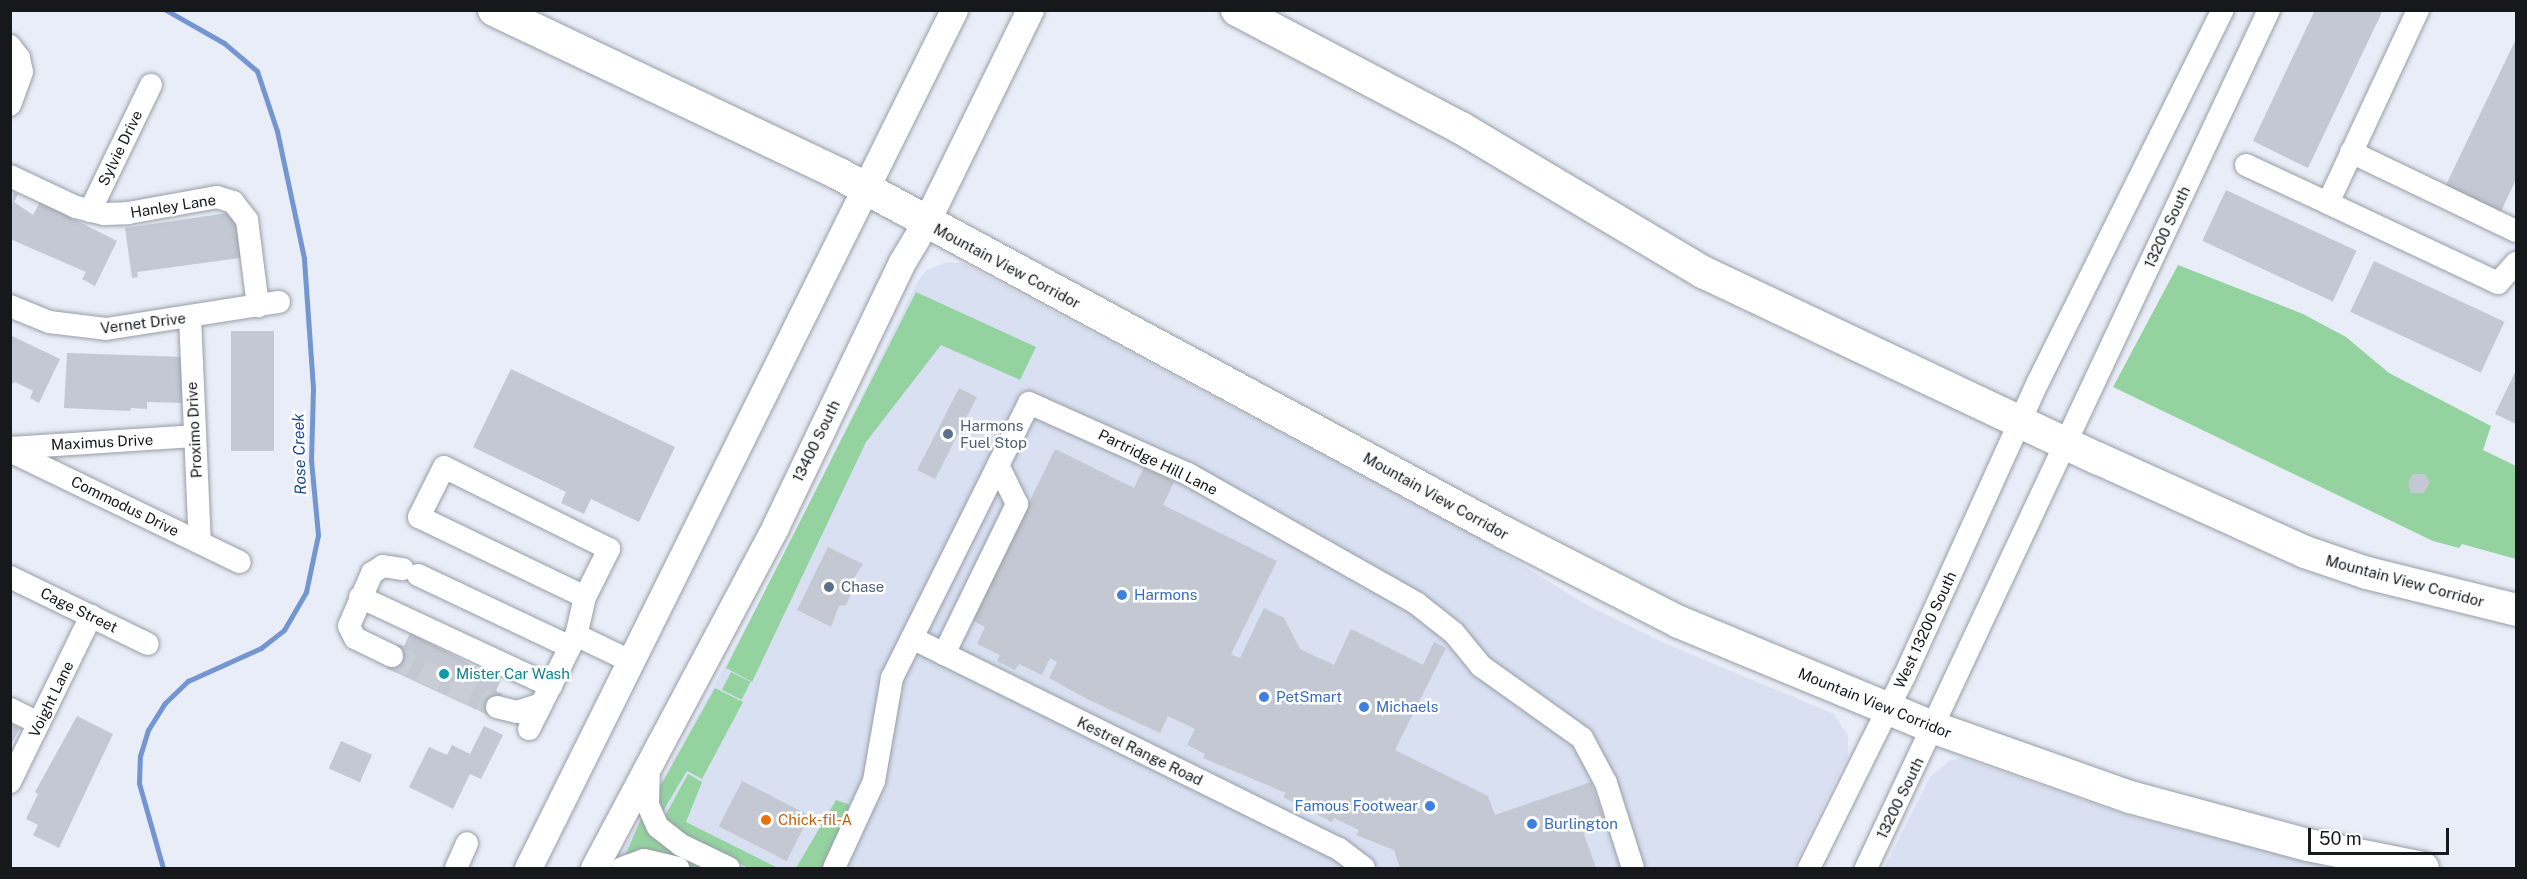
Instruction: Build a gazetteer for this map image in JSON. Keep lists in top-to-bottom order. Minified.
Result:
{"streets":{"highway":["Mountain View Corridor"],"main road":["13400 South"],"street":["Sylvie Drive","Hanley Lane","13200 South","Vernet Drive","Proximo Drive","Maximus Drive","Partridge Hill Lane","Commodus Drive","Cage Street","West 13200 South","Voight Lane","Kestrel Range Road"]},"crossings":[["Sylvie Drive","Hanley Lane"],["Hanley Lane","Vernet Drive"],["13200 South","Mountain View Corridor"],["Mountain View Corridor","13400 South"],["Mountain View Corridor","West 13200 South"],["Vernet Drive","Proximo Drive"],["Proximo Drive","Maximus Drive"],["Proximo Drive","Commodus Drive"],["Maximus Drive","Commodus Drive"],["Partridge Hill Lane","Kestrel Range Road"],["Cage Street","Voight Lane"]],"water":["Rose Creek"],"places":["Harmons Fuel Stop","Chase","Harmons","Mister Car Wash","PetSmart","Michaels","Famous Footwear","Chick-fil-A","Burlington"],"scale_bar":"50 m"}
